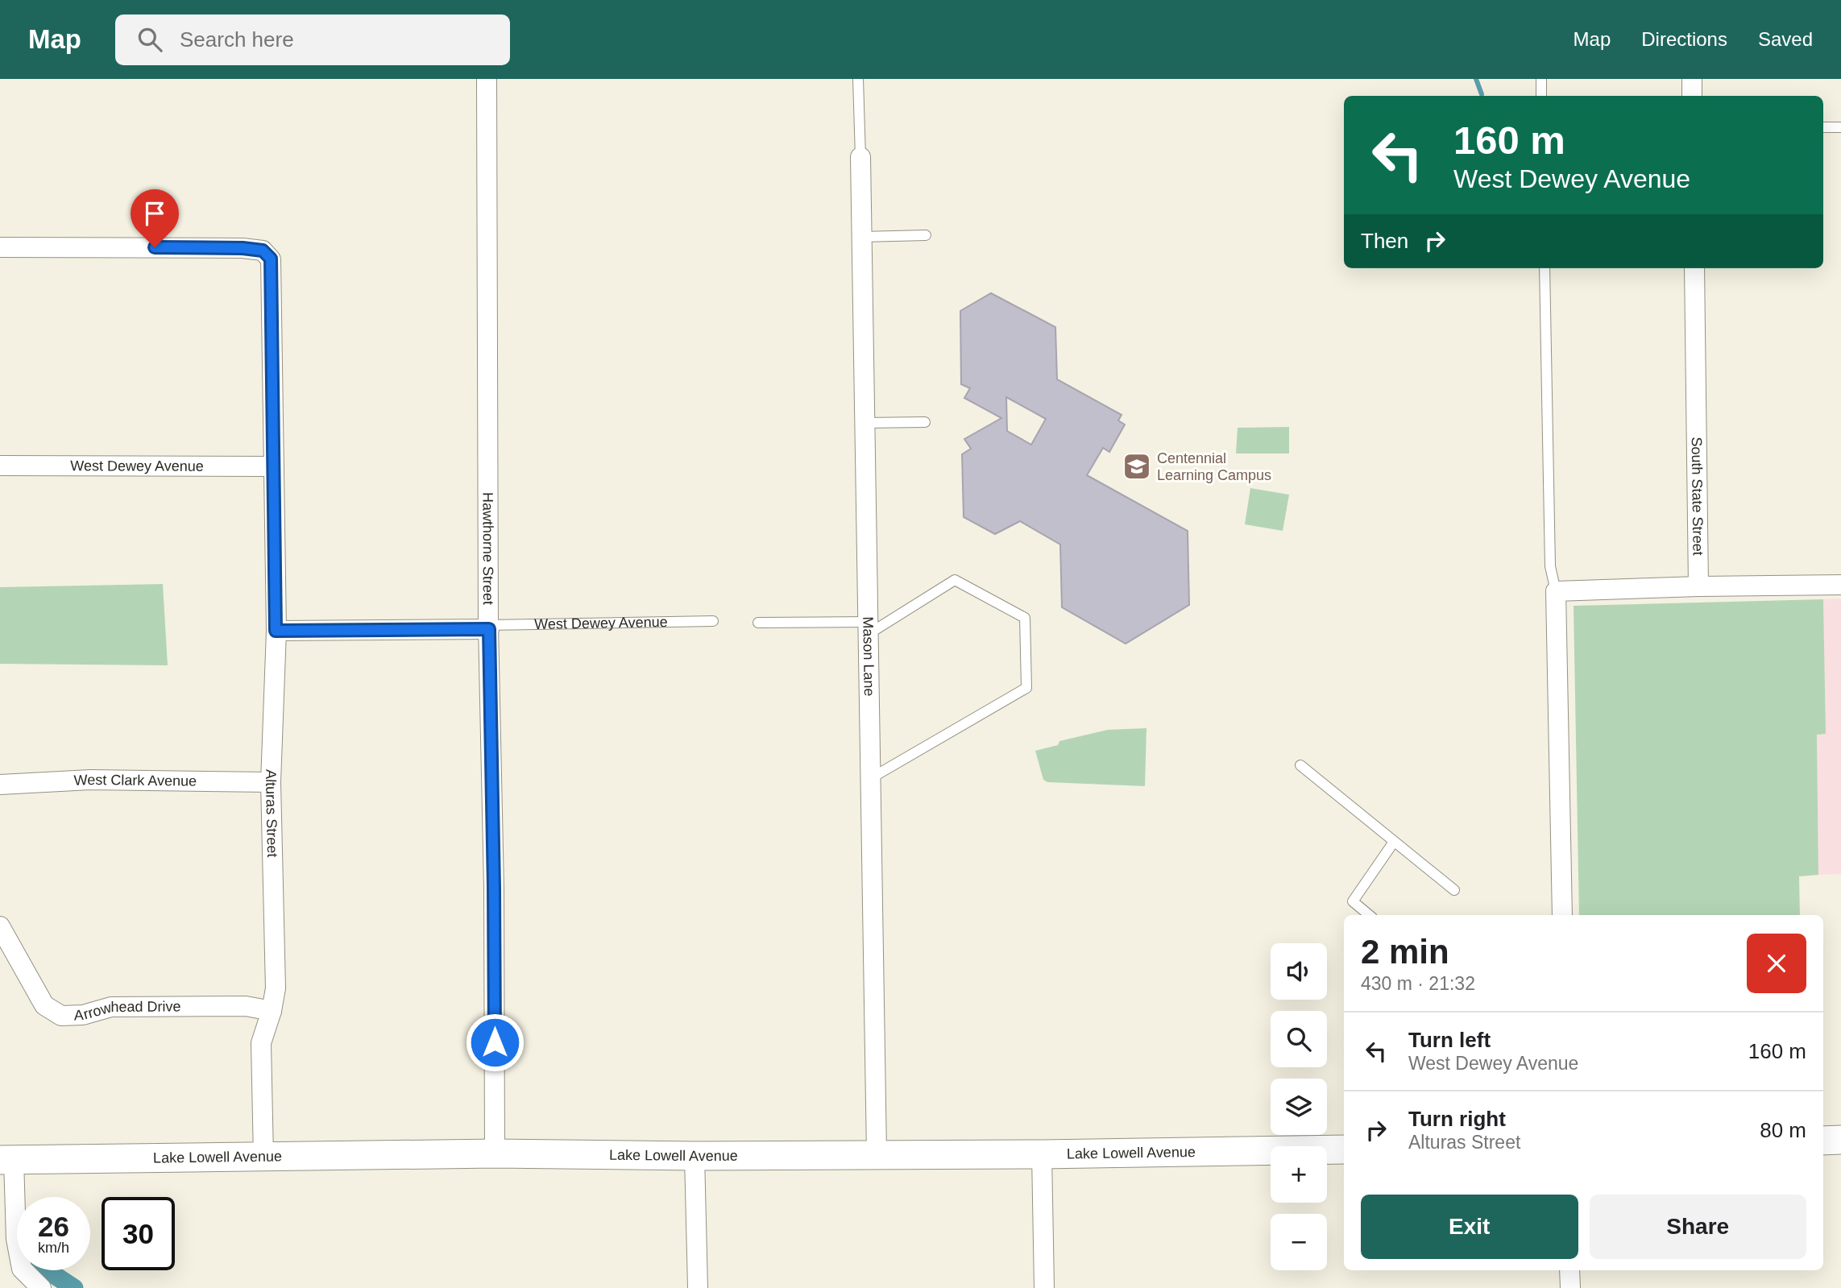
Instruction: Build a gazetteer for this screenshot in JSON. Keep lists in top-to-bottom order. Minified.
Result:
{"streets":{"main road":["Lake Lowell Avenue"],"street":["West Dewey Avenue","South State Street","Hawthorne Street","Mason Lane","West Clark Avenue","Alturas Street","Arrowhead Drive"]},"crossings":[["West Dewey Avenue","Hawthorne Street"],["West Dewey Avenue","Alturas Street"],["Hawthorne Street","Lake Lowell Avenue"],["Mason Lane","Lake Lowell Avenue"],["West Clark Avenue","Alturas Street"],["Alturas Street","Arrowhead Drive"],["Alturas Street","Lake Lowell Avenue"]],"places":{"school or university":["Centennial Learning Campus"]},"page":{"header":"Map","search":"Search here","nav":["Map","Directions","Saved"],"turn":["160 m","West Dewey Avenue"],"then":"Then","heading":["2 min","430 m · 21:32"],"map_buttons":["+","−"],"list":[{"name":"Turn left","note":"West Dewey Avenue","value":"160 m"},{"name":"Turn right","note":"Alturas Street","value":"80 m"}],"buttons":["Exit","Share"],"speed":"26 km/h","limit":"30"}}
